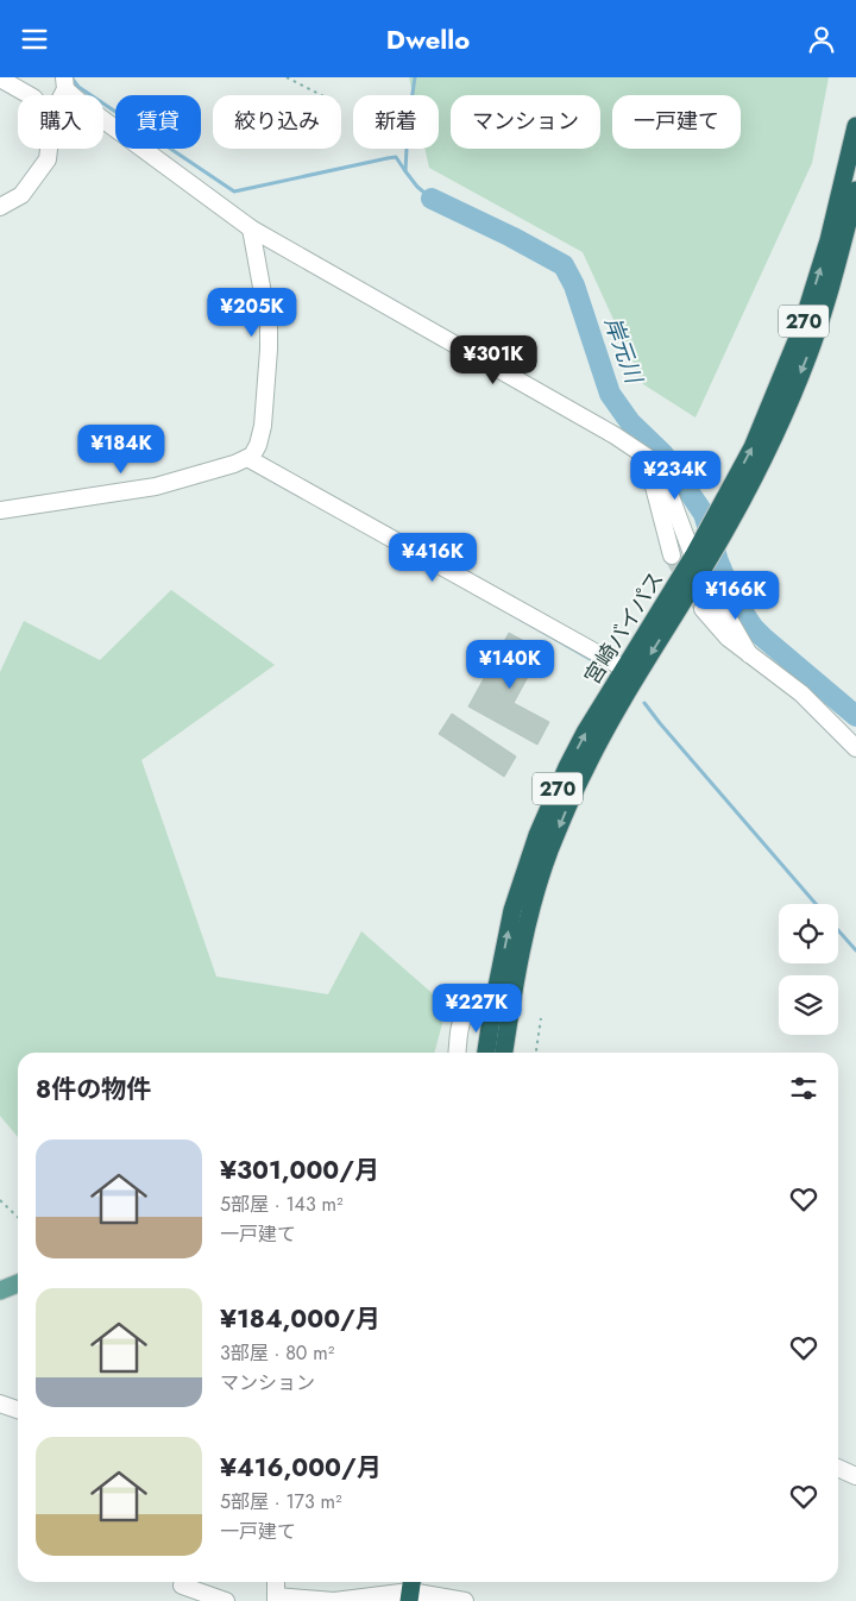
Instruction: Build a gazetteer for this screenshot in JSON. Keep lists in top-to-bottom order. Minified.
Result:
{"streets":{"highway":["270","宮崎バイパス"]},"water":["岸元川"],"page":{"header":"Dwello","chip":["購入","賃貸","絞り込み","新着","マンション","一戸建て"],"price":["¥205K","¥301K","¥184K","¥234K","¥416K","¥166K","¥140K","¥227K"],"heading":"8件の物件","list":[{"name":"¥301,000/月","note":"5部屋 · 143 m² · 一戸建て"},{"name":"¥184,000/月","note":"3部屋 · 80 m² · マンション"},{"name":"¥416,000/月","note":"5部屋 · 173 m² · 一戸建て"}]}}
